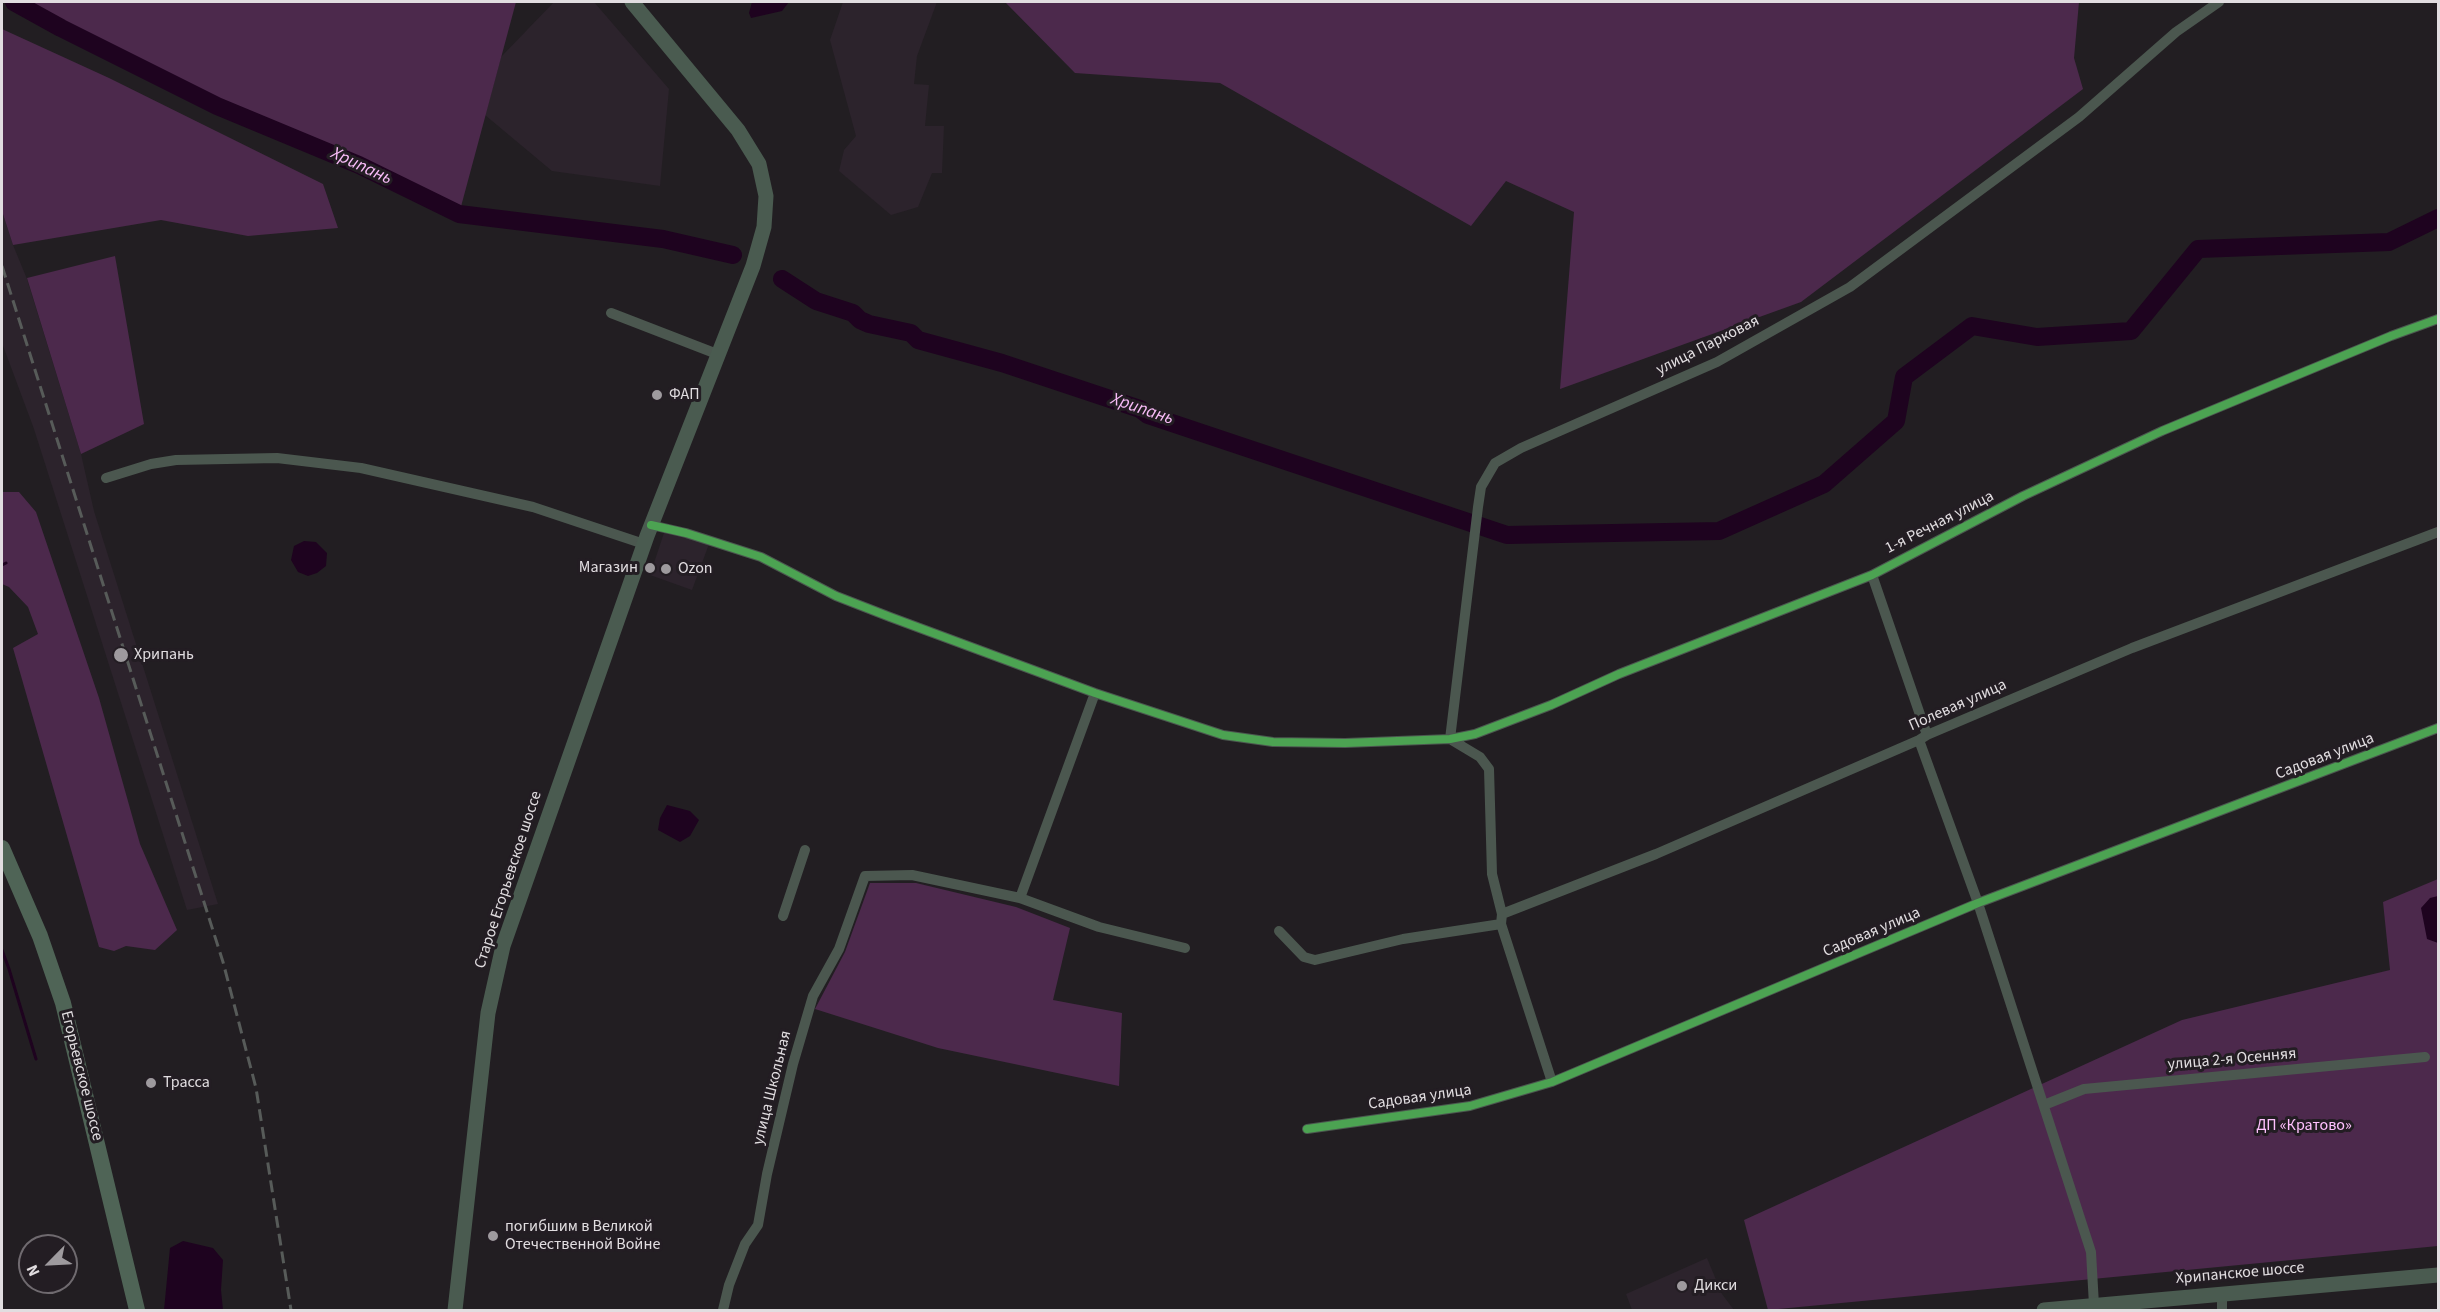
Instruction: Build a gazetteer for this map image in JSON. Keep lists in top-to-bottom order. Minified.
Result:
{"streets":{"main road":["Старое Егорьевское шоссе","Егорьевское шоссе","Хрипанское шоссе"],"street":["улица Парковая","1-я Речная улица","Полевая улица","Садовая улица","улица 2-я Осенняя","улица Школьная"]},"crossings":[["улица Парковая","1-я Речная улица"],["1-я Речная улица","Старое Егорьевское шоссе"]],"water":["Хрипань"],"parks":["ДП «Кратово»"],"places":["ФАП","Магазин","Ozon","Хрипань","Трасса","погибшим в Великой Отечественной Войне","Дикси"],"north":"bottom left"}
